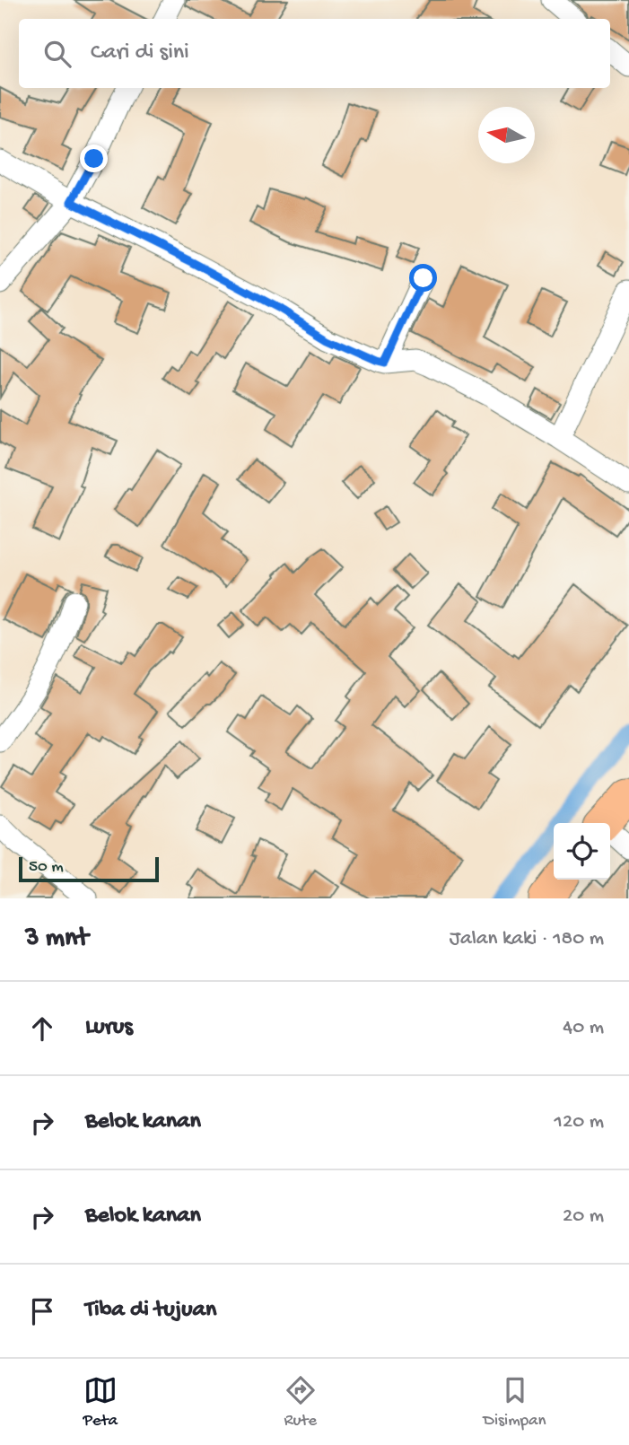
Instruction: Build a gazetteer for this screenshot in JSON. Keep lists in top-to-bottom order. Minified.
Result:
{"scale_bar":"50 m","north":"left","page":{"search":"Cari di sini","scale":"50 m","heading":["3 mnt","Jalan kaki · 180 m"],"list":[["Lurus","40 m"],["Belok kanan","120 m"],["Belok kanan","20 m"],"Tiba di tujuan"],"nav":["Peta","Rute","Disimpan"]}}
